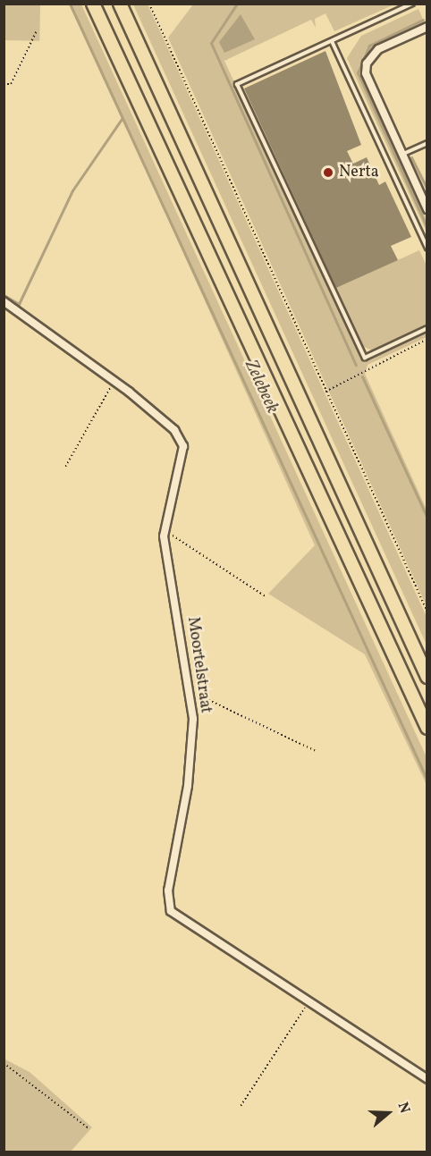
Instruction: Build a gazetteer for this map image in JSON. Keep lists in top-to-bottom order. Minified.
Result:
{"streets":{"street":["Moortelstraat"]},"water":["Zelebeek"],"places":["Nerta"],"north":"right"}
